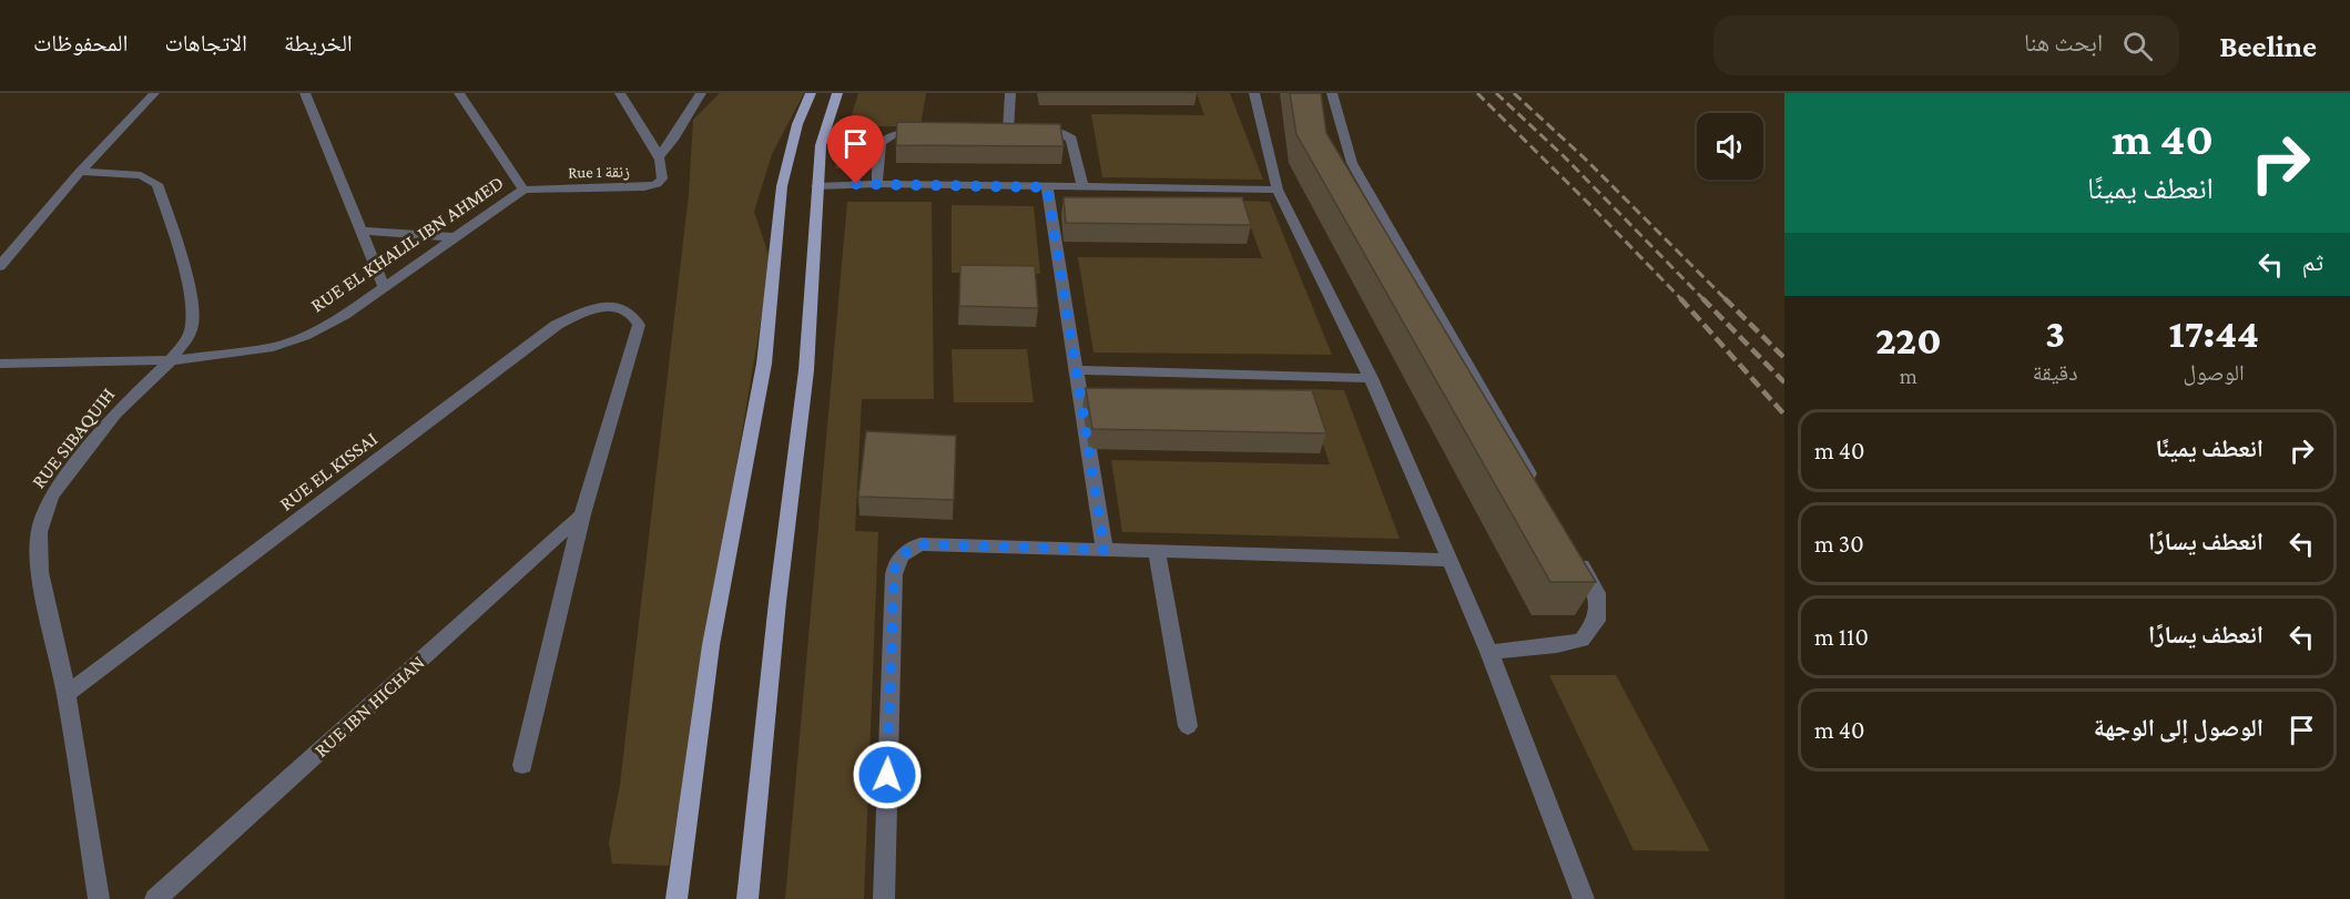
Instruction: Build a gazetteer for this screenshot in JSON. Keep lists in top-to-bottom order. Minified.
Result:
{"streets":{"street":["Rue 1 زنقة","RUE EL KHALIL IBN AHMED","RUE SIBAQUIH","RUE EL KISSAI","RUE IBN HICHAN"]},"crossings":[["Rue 1 زنقة","RUE EL KHALIL IBN AHMED"],["RUE EL KHALIL IBN AHMED","RUE SIBAQUIH"],["RUE SIBAQUIH","RUE EL KISSAI"],["RUE EL KISSAI","RUE IBN HICHAN"]],"page":{"header":"Beeline","search":"ابحث هنا","nav":["الخريطة","الاتجاهات","المحفوظات"],"turn":["40 m","انعطف يمينًا"],"then":"ثم","eta":["17:44","الوصول","3","دقيقة","220","m"],"list":[{"name":"انعطف يمينًا","value":"40 m"},{"name":"انعطف يسارًا","value":"30 m"},{"name":"انعطف يسارًا","value":"110 m"},{"name":"الوصول إلى الوجهة","value":"40 m"}]}}
